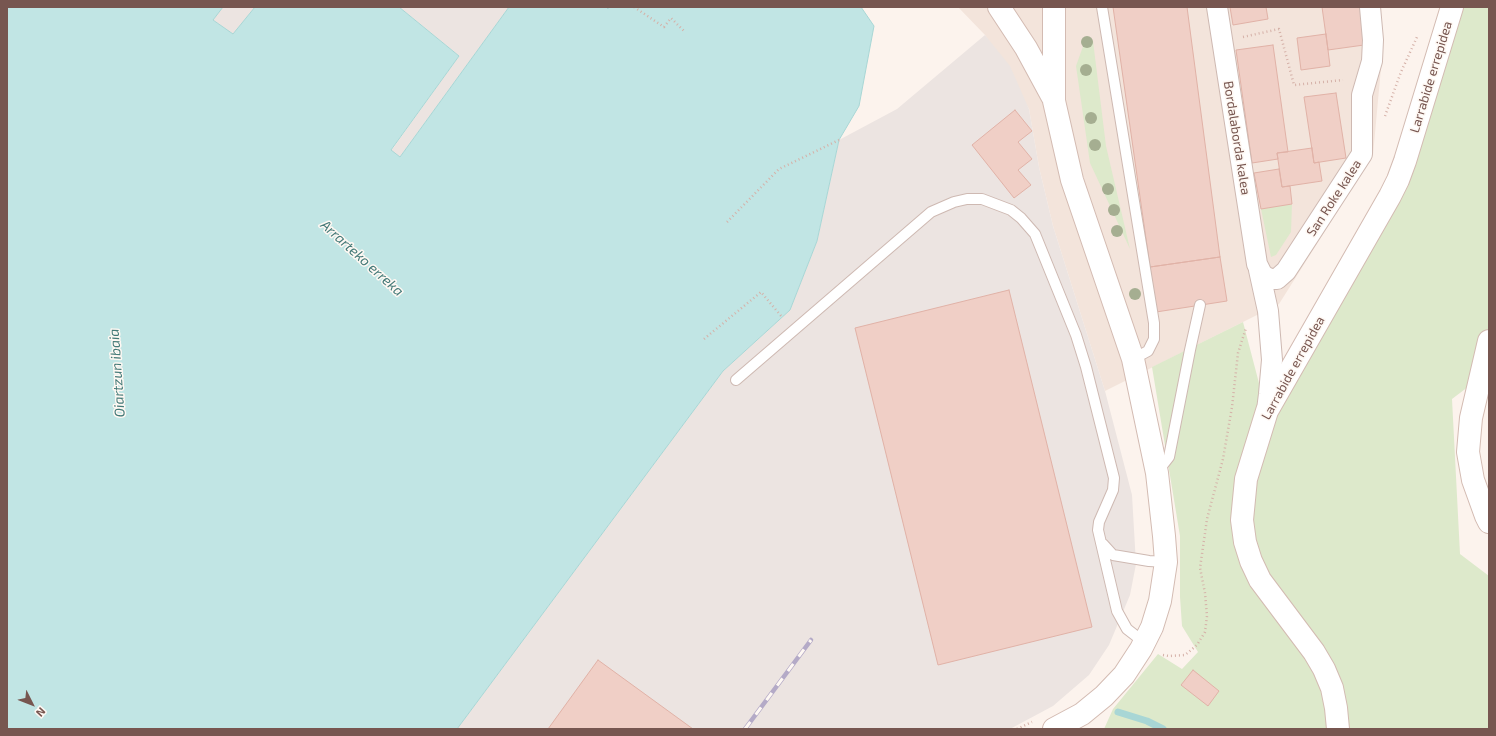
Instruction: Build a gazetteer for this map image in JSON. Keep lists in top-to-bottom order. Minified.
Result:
{"streets":{"street":["Larrabide errepidea","Bordalaborda kalea","San Roke kalea"]},"crossings":[["Larrabide errepidea","Bordalaborda kalea"],["Bordalaborda kalea","San Roke kalea"]],"water":["Arrarteko erreka","Oiartzun ibaia"],"north":"bottom right"}
